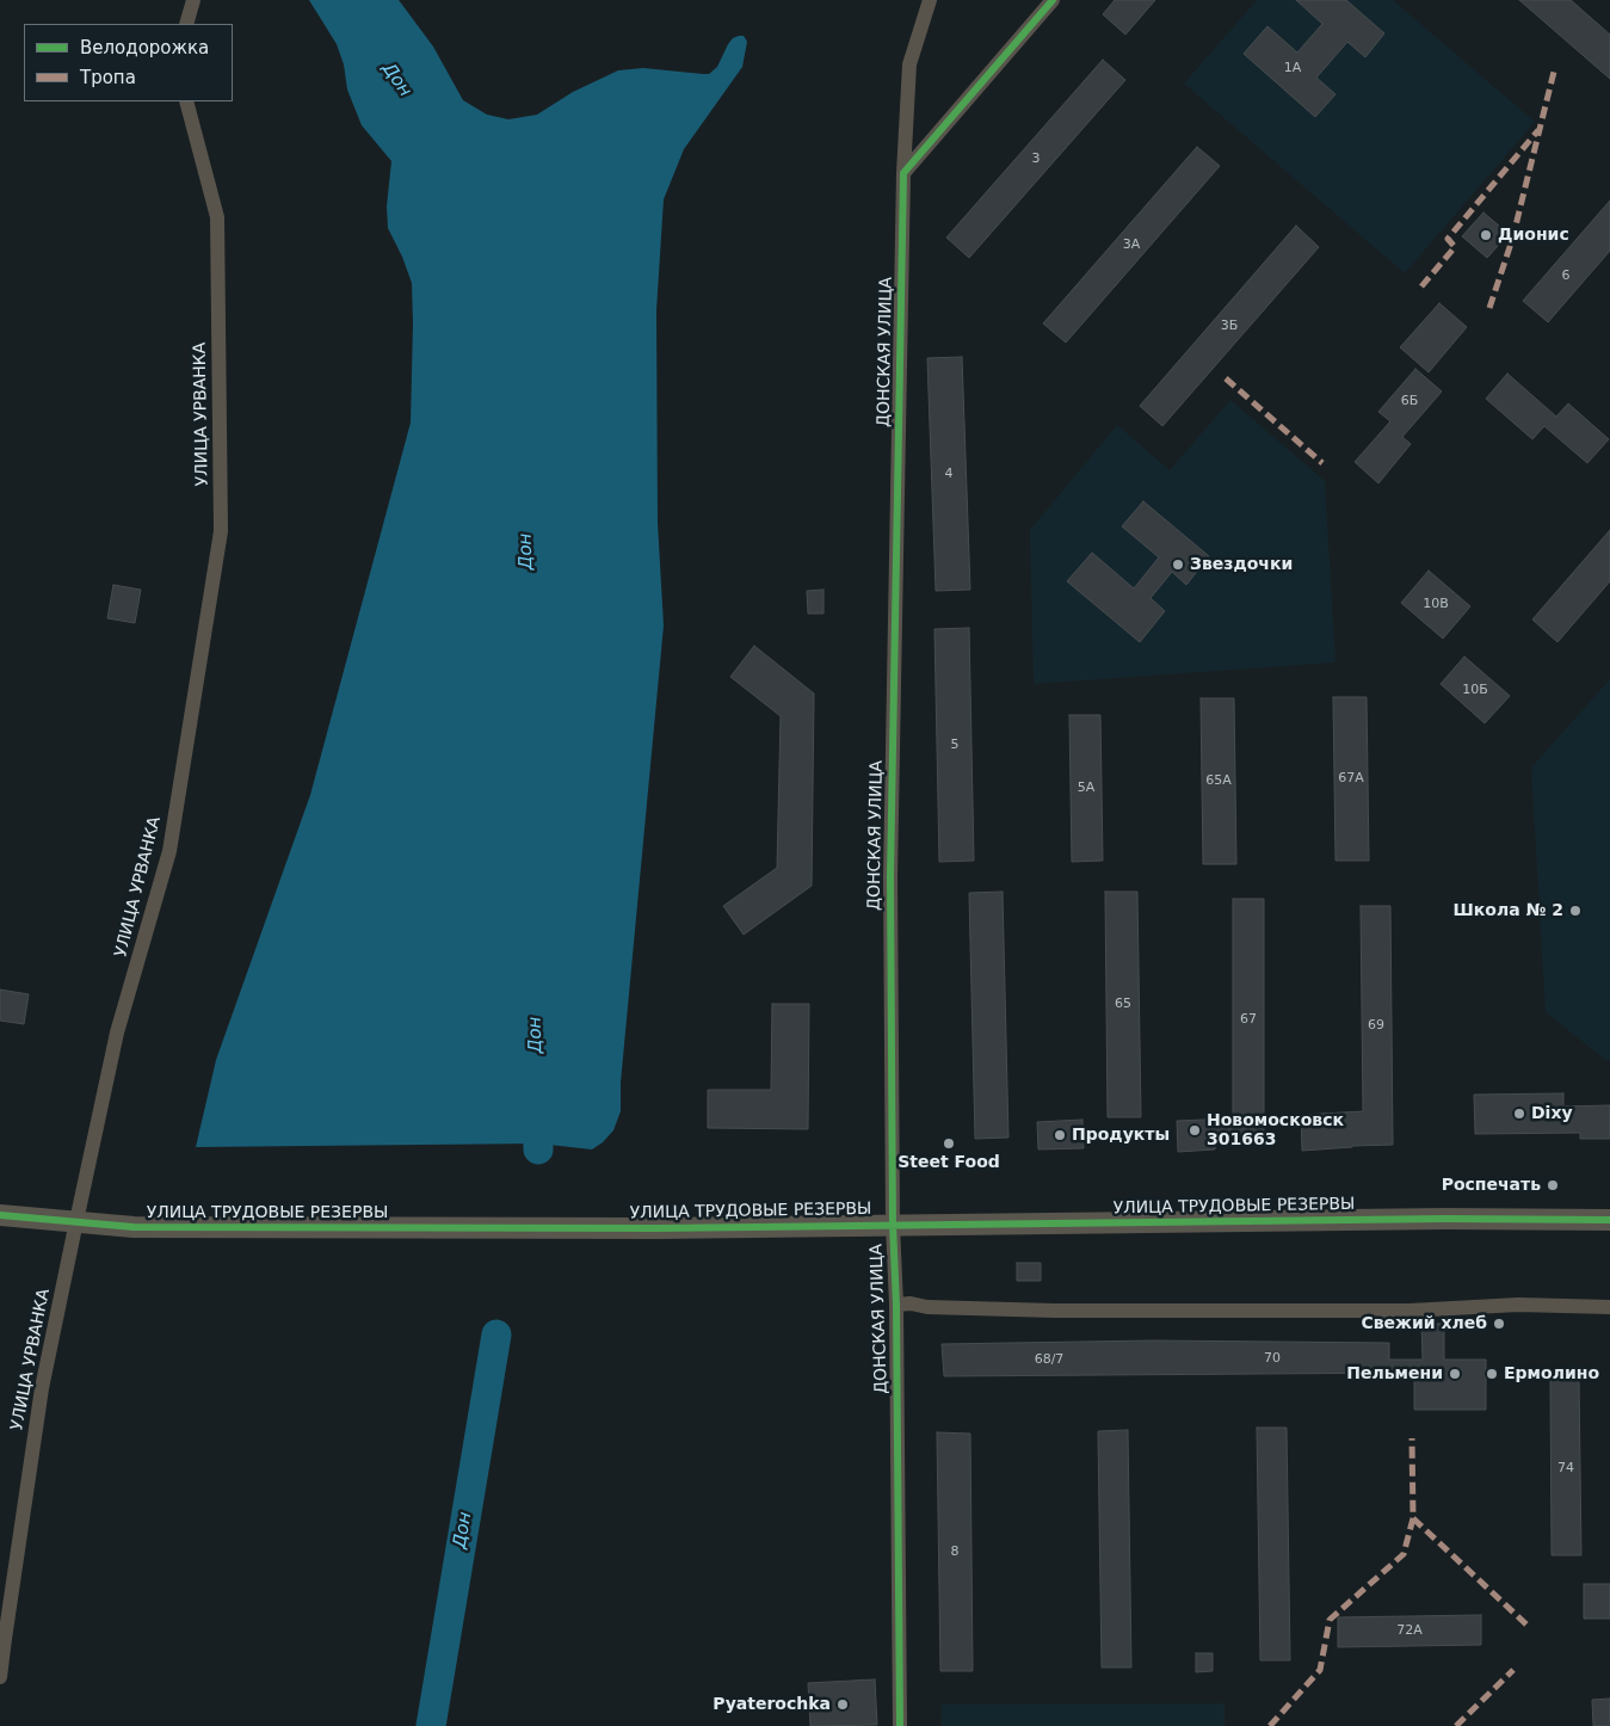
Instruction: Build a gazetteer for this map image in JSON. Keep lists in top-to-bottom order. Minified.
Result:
{"streets":{"street":["ДОНСКАЯ УЛИЦА","УЛИЦА УРВАНКА","УЛИЦА ТРУДОВЫЕ РЕЗЕРВЫ"]},"crossings":[["ДОНСКАЯ УЛИЦА","УЛИЦА ТРУДОВЫЕ РЕЗЕРВЫ"],["УЛИЦА УРВАНКА","УЛИЦА ТРУДОВЫЕ РЕЗЕРВЫ"]],"water":["Дон"],"places":["Дионис","Звездочки","Школа № 2","Dixy","Новомосковск 301663","Продукты","Steet Food","Роспечать","Свежий хлеб","Пельмени","Ермолино","Pyaterochka"],"house_numbers":["1А","3","3А","6","3Б","6Б","4","10В","10Б","5","67А","65А","5А","65","67","69","70","68/7","74","8","72А"],"legend":["Велодорожка","Тропа"]}
